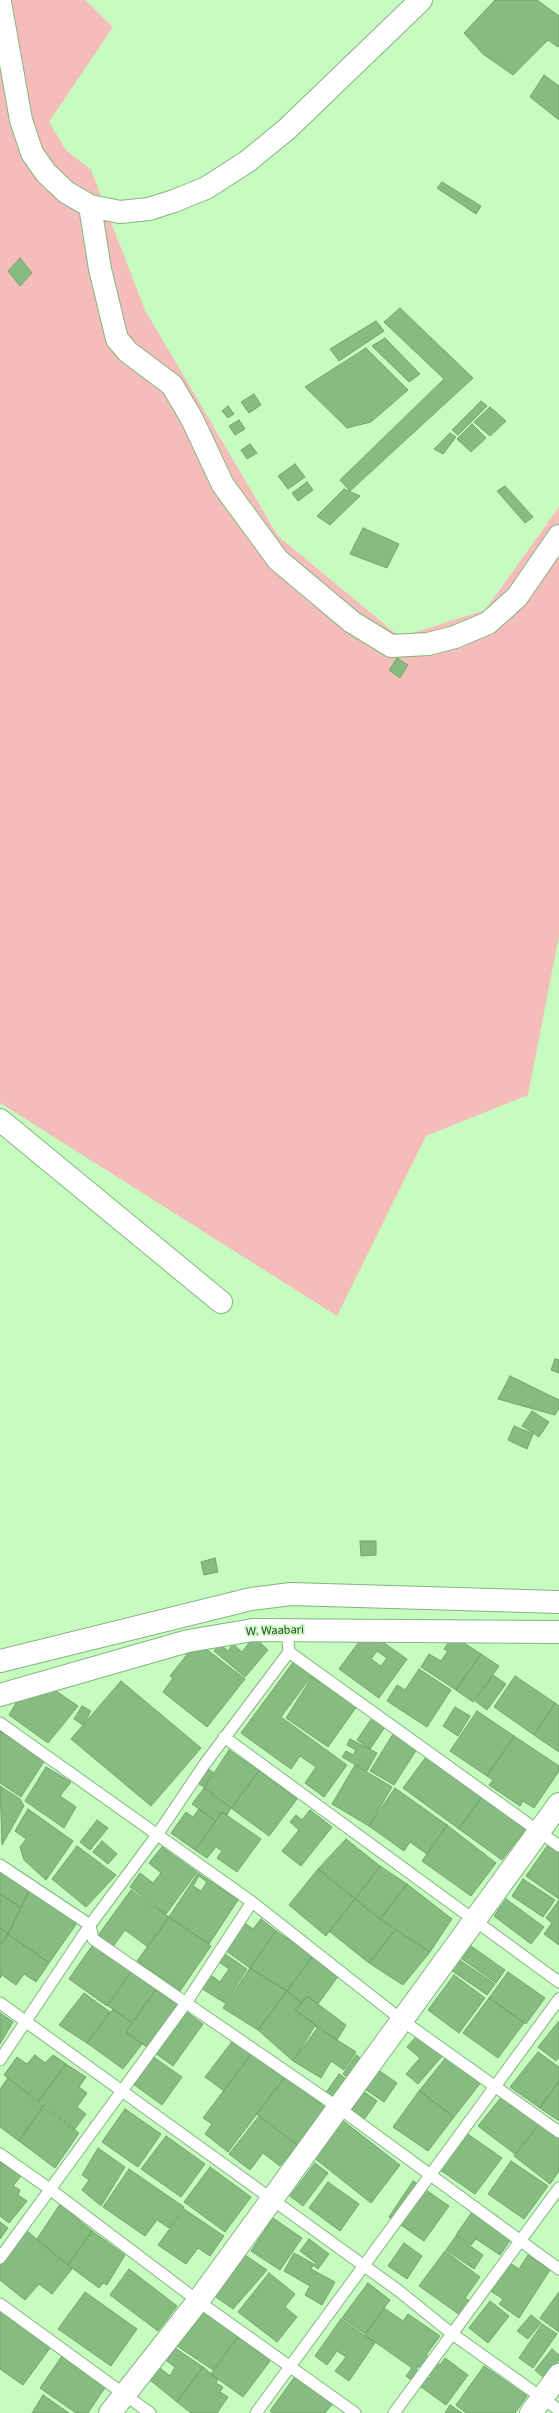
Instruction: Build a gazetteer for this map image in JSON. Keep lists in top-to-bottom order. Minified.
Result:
{"streets":{"street":["W. Waabari"]}}
